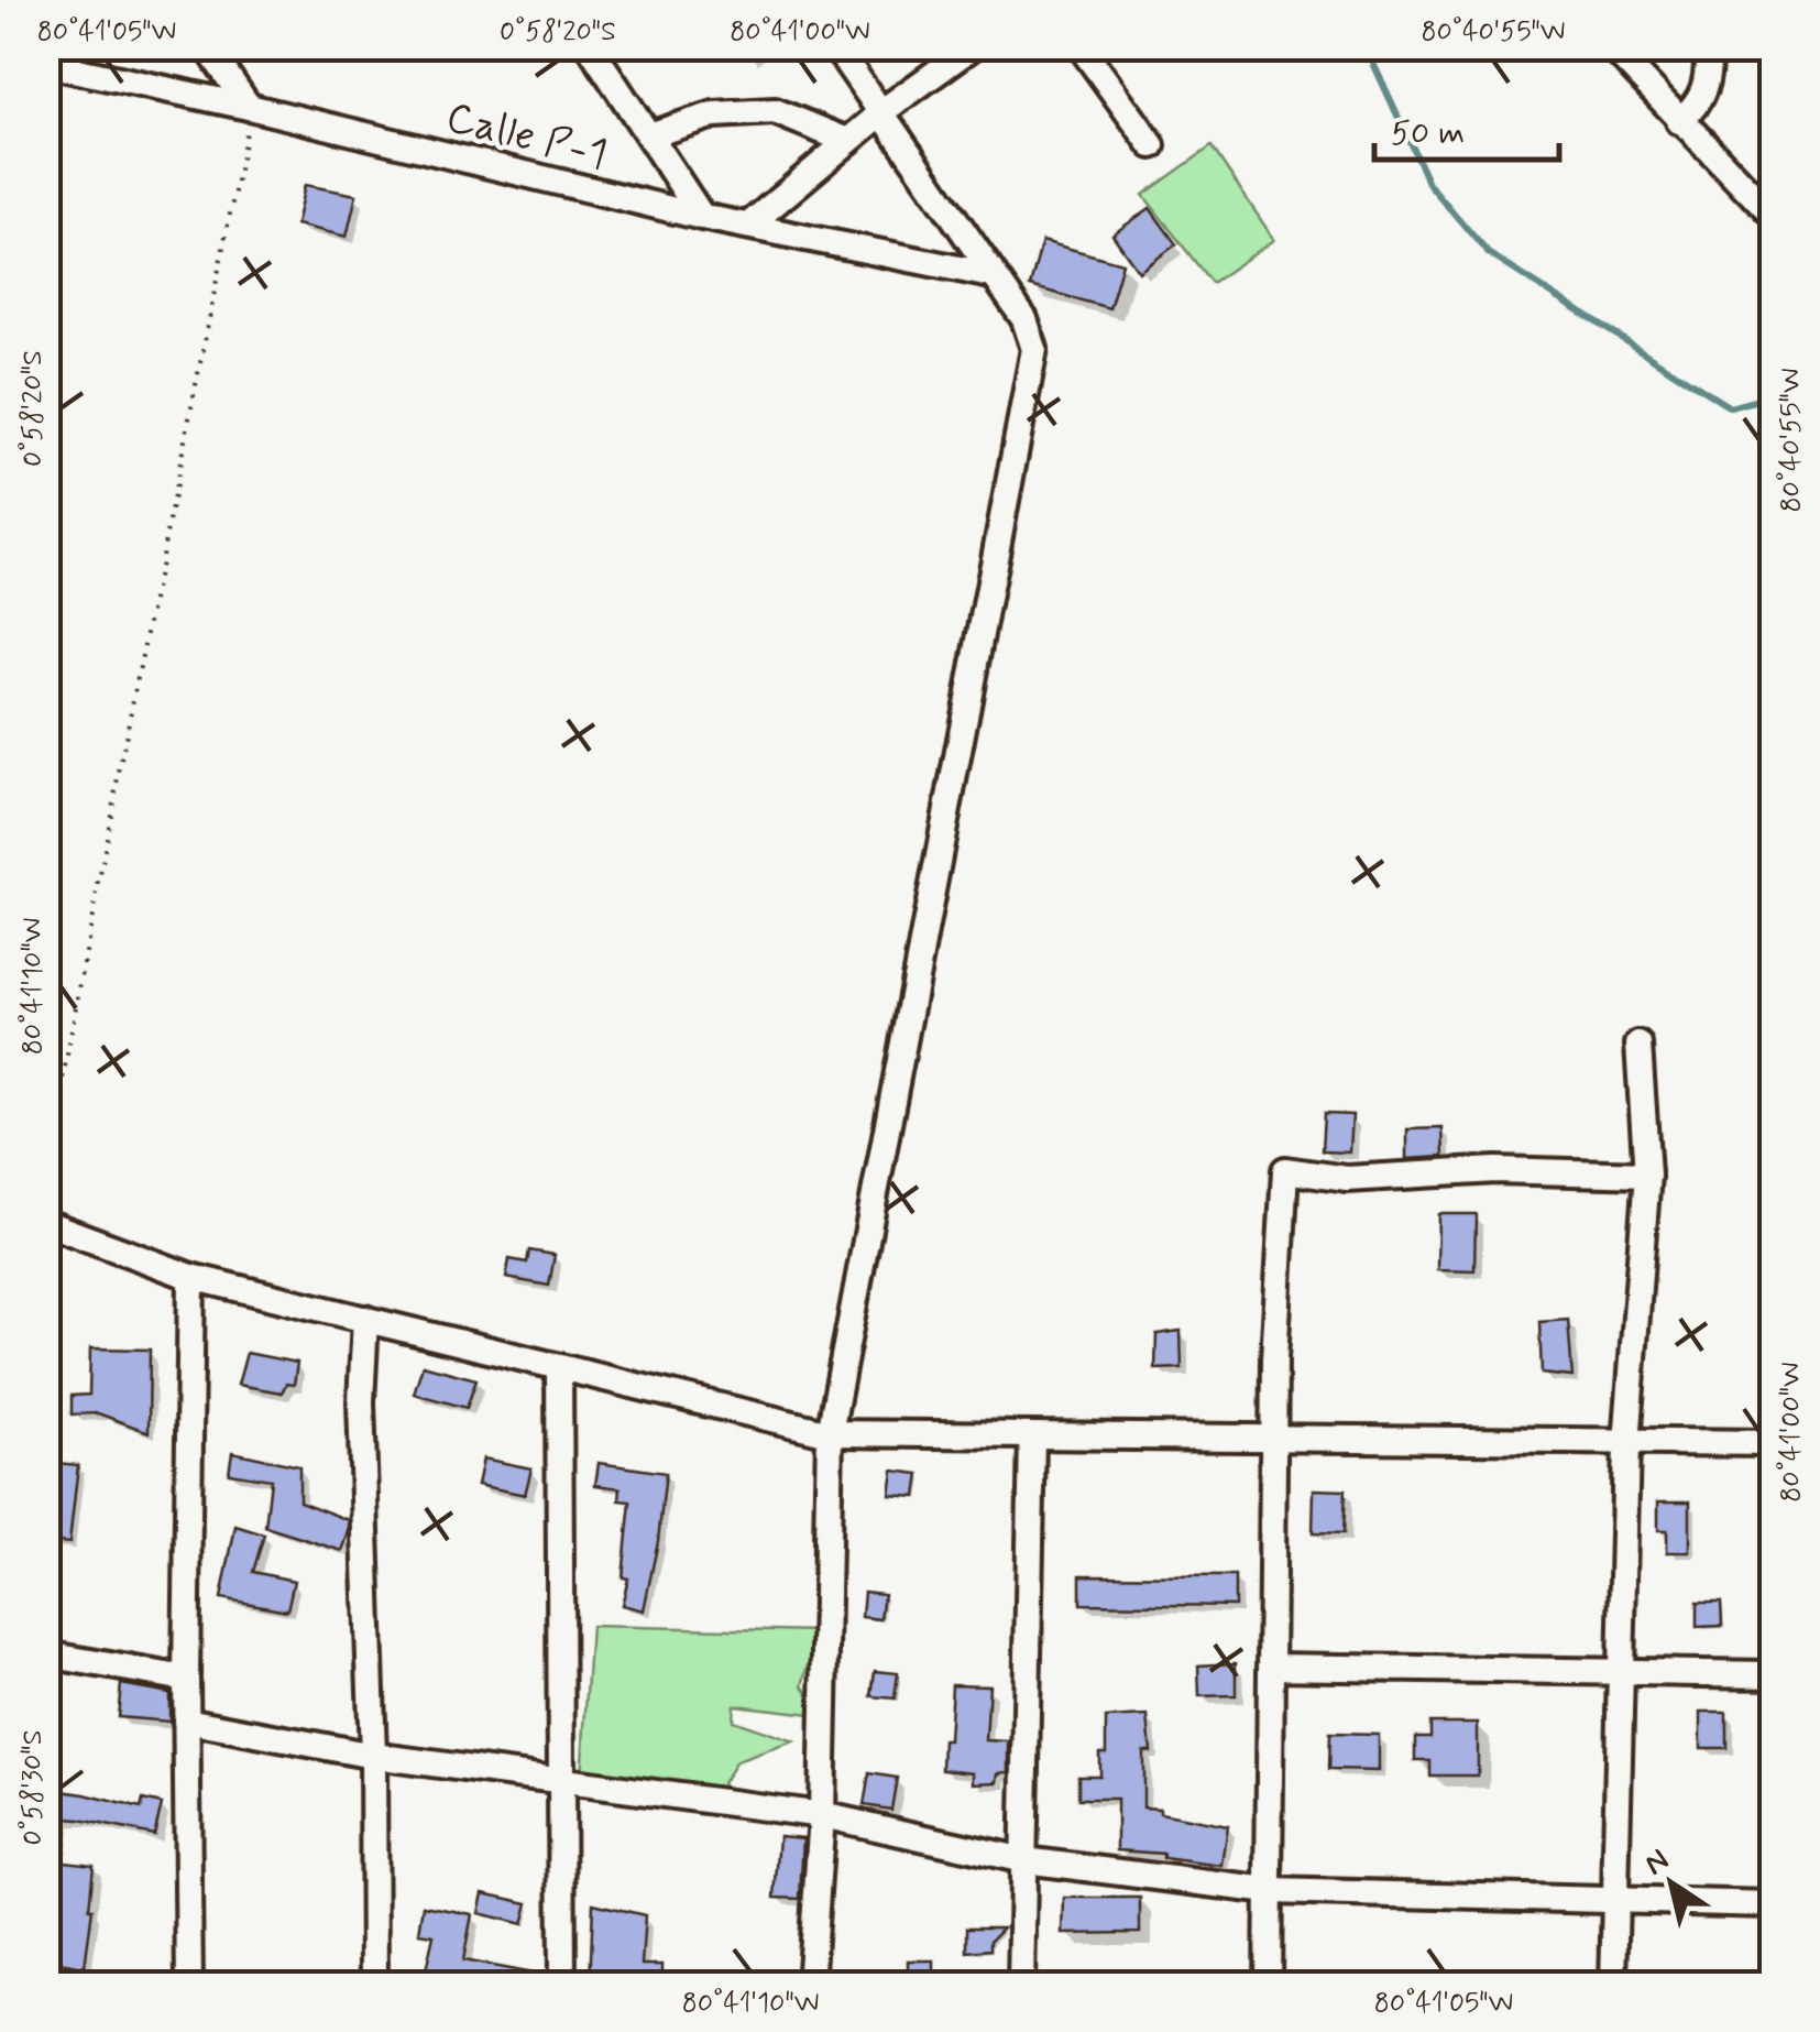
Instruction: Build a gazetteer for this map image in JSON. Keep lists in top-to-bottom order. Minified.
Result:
{"streets":{"street":["Calle P-1"]},"scale_bar":"50 m","north":"top left","coordinates":["80°41'05\"W","0°58'20\"S","80°41'00\"W","80°40'55\"W","80°41'10\"W","0°58'30\"S"]}
